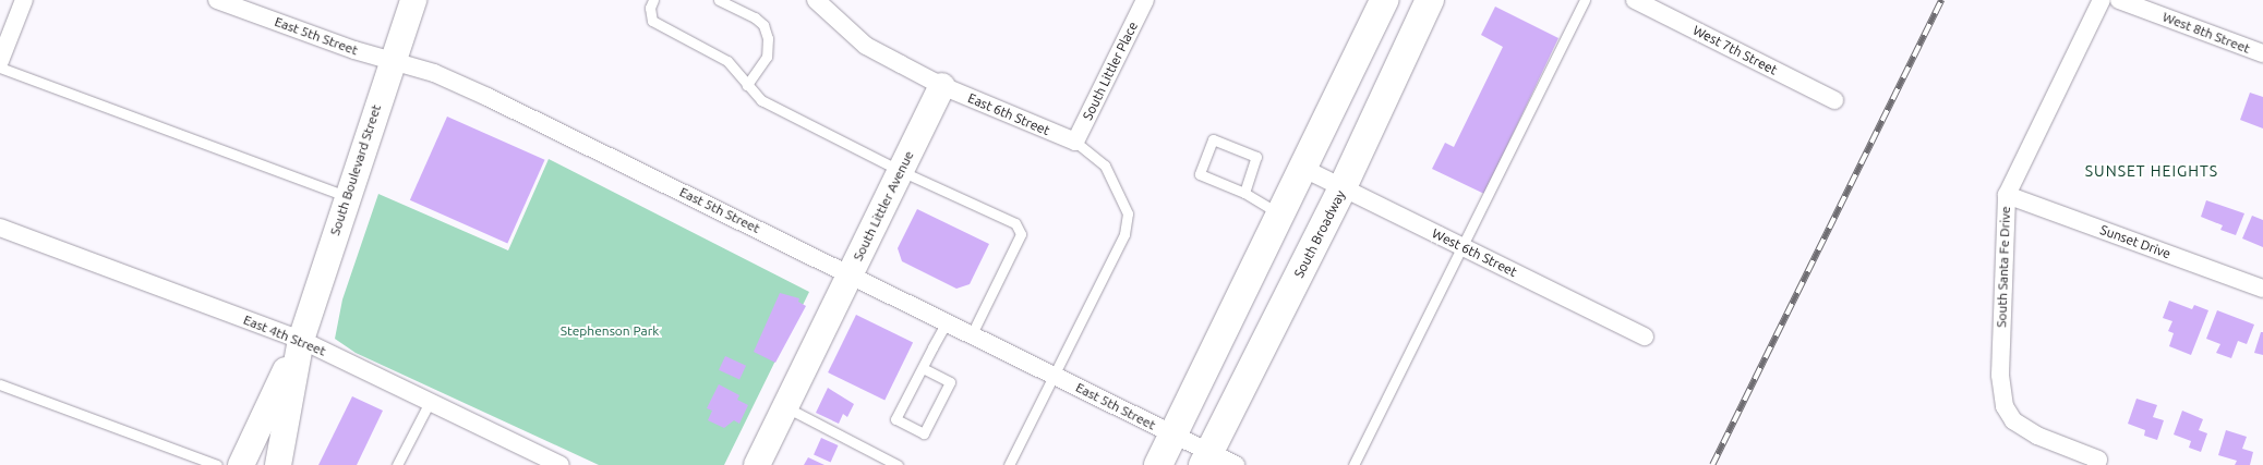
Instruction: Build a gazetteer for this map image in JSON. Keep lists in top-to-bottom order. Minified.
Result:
{"streets":{"main road":["South Boulevard Street","South Littler Avenue","South Broadway"],"street":["West 8th Street","East 5th Street","West 7th Street","South Littler Place","East 6th Street","Sunset Drive","West 6th Street","South Santa Fe Drive","East 4th Street"]},"crossings":[["East 5th Street","South Boulevard Street"],["East 5th Street","South Littler Avenue"],["East 5th Street","South Broadway"],["South Littler Place","East 6th Street"],["East 6th Street","South Littler Avenue"],["South Boulevard Street","East 4th Street"],["South Broadway","West 6th Street"],["Sunset Drive","South Santa Fe Drive"]],"districts":["SUNSET HEIGHTS"],"parks":["Stephenson Park"]}
